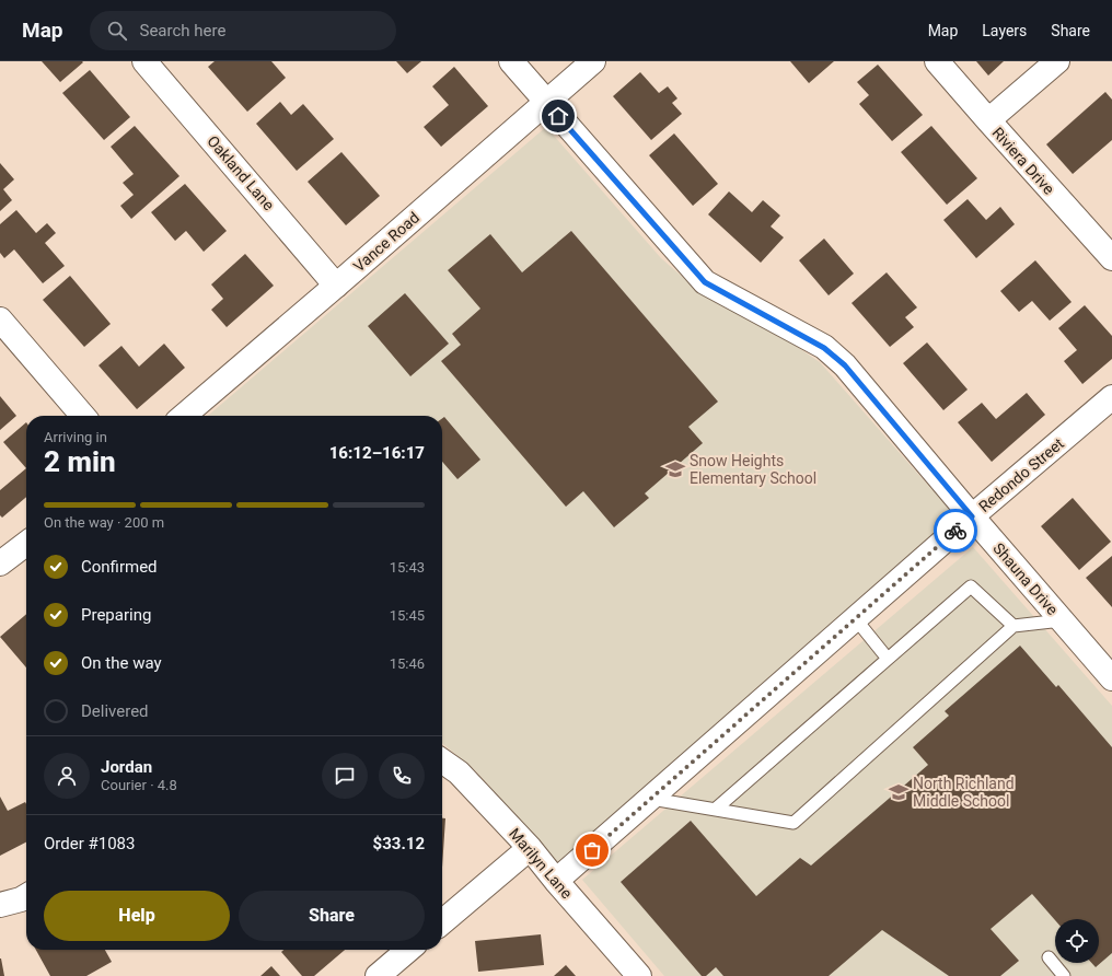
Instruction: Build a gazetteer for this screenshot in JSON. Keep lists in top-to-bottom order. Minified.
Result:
{"streets":{"street":["Riviera Drive","Oakland Lane","Vance Road","Redondo Street","Shauna Drive","Marilyn Lane"]},"crossings":[["Oakland Lane","Vance Road"],["Vance Road","Shauna Drive"],["Redondo Street","Shauna Drive"],["Redondo Street","Marilyn Lane"]],"places":{"school or university":["Snow Heights Elementary School","North Richland Middle School"]},"page":{"header":"Map","search":"Search here","nav":["Map","Layers","Share"],"heading":["2 min","Arriving in","16:12–16:17"],"panel":["Jordan","Courier · 4.8","Order #1083","$33.12"],"bar":"On the way · 200 m","list":[["Confirmed","15:43"],["Preparing","15:45"],["On the way","15:46"],"Delivered"],"buttons":["Help","Share"]}}
